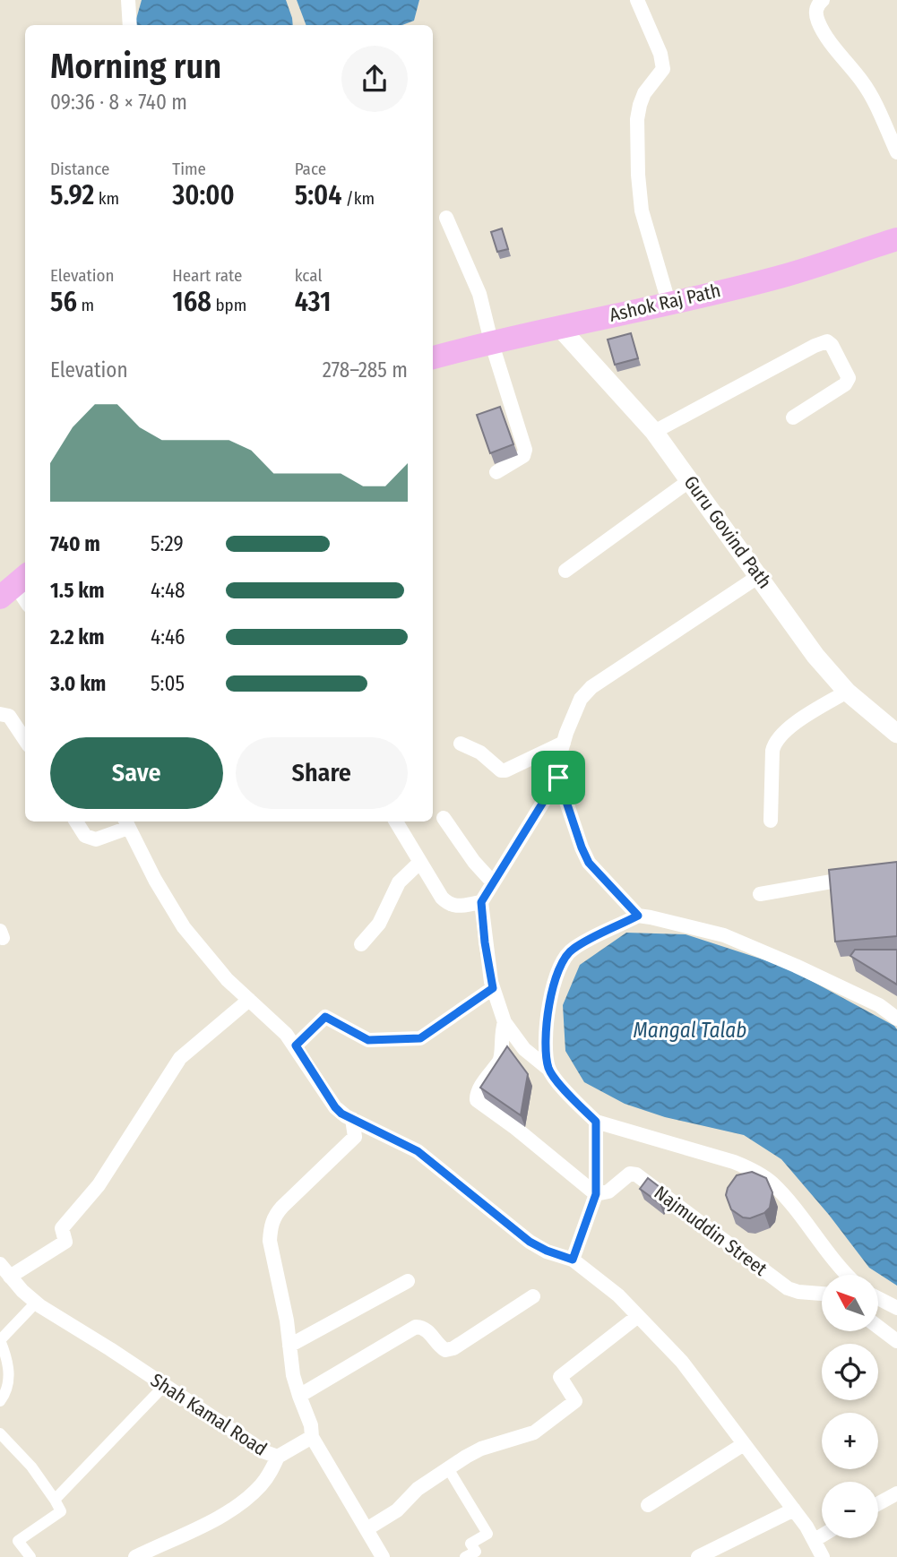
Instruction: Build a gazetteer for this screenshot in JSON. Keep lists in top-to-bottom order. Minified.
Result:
{"streets":{"main road":["Ashok Raj Path"],"street":["Guru Govind Path","Najmuddin Street","Shah Kamal Road"]},"crossings":[["Ashok Raj Path","Guru Govind Path"]],"water":["Mangal Talab"],"north":"top left","page":{"heading":["Morning run","09:36 · 8 × 740 m"],"stats":[["Distance","5.92 km"],["Time","30:00"],["Pace","5:04 /km"],["Elevation","56 m"],["Heart rate","168 bpm"],["kcal","431"]],"chart":["Elevation","278–285 m"],"list":[{"name":"740 m","note":"5:29"},{"name":"1.5 km","note":"4:48"},{"name":"2.2 km","note":"4:46"},{"name":"3.0 km","note":"5:05"}],"buttons":["Save","Share"],"map_buttons":["+","−"]}}
